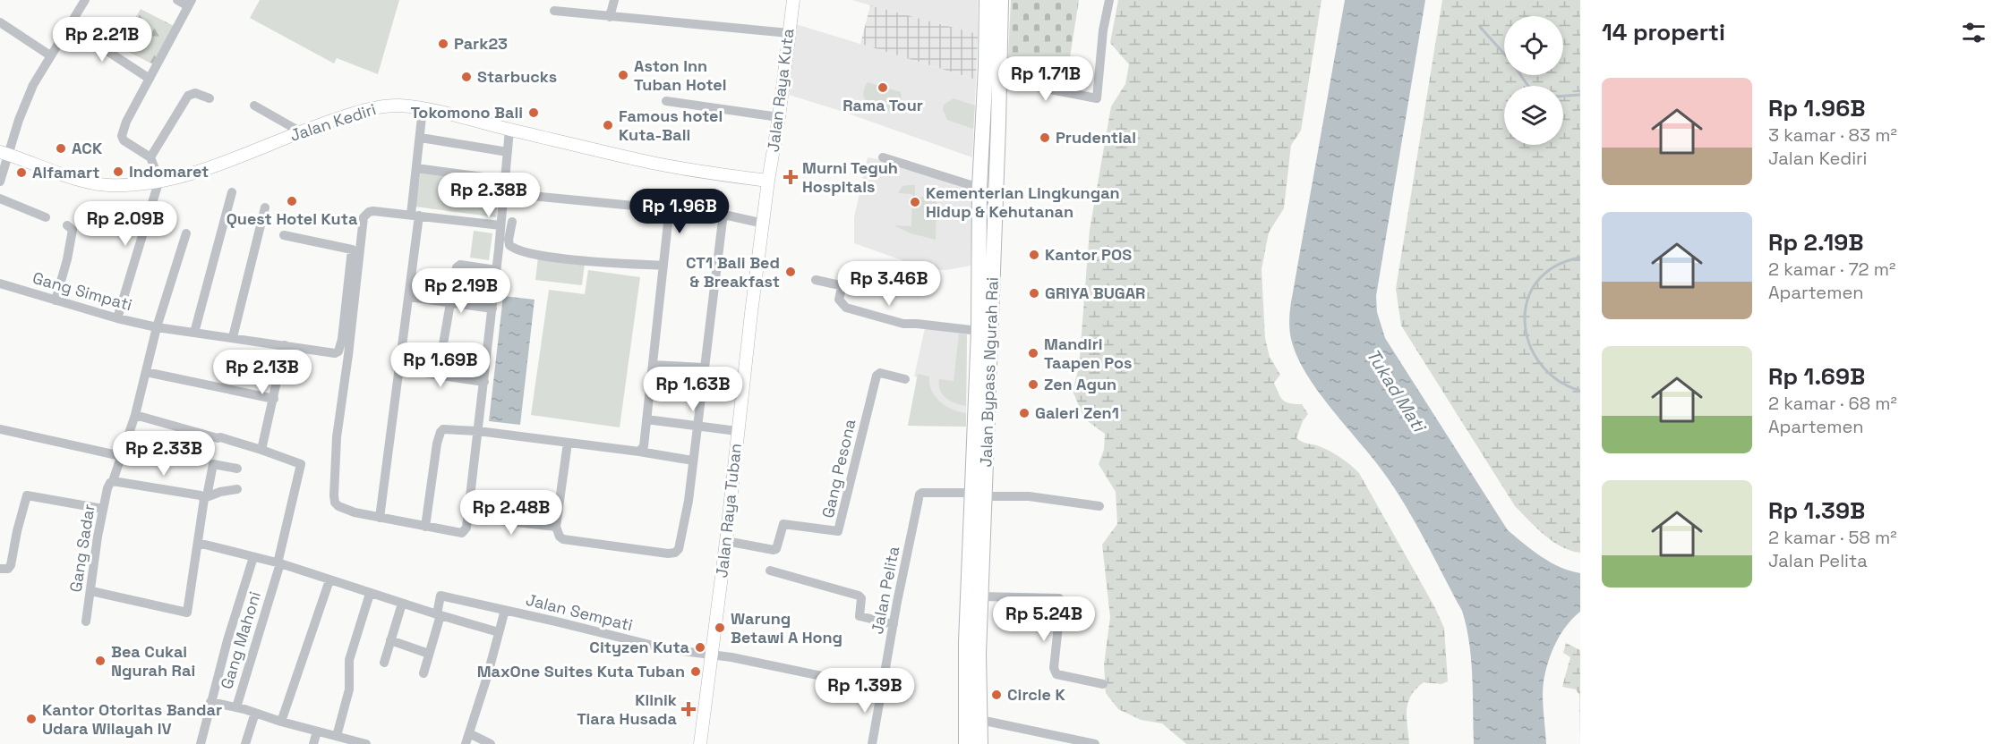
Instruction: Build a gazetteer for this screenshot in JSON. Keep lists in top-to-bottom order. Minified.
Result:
{"streets":{"highway":["Jalan Bypass Ngurah Rai"],"main road":["Jalan Raya Kuta","Jalan Kediri","Jalan Raya Tuban"],"street":["Gang Simpati","Gang Pesona","Gang Sadar","Jalan Pelita","Jalan Sempati","Gang Mahoni"]},"crossings":[["Jalan Raya Kuta","Jalan Kediri"],["Jalan Raya Kuta","Jalan Raya Tuban"],["Jalan Kediri","Jalan Raya Tuban"],["Gang Simpati","Gang Sadar"],["Jalan Bypass Ngurah Rai","Jalan Pelita"],["Gang Pesona","Jalan Raya Tuban"],["Jalan Raya Tuban","Jalan Sempati"],["Jalan Pelita","Jalan Sempati"]],"water":["Tukad Mati"],"places":{"other":["Park23","Aston Inn Tuban Hotel","Starbucks","Rama Tour","Tokomono Bali","Famous hotel Kuta-Bali","Prudential","ACK","Indomaret","Alfamart","Quest Hotel Kuta","Kementerian Lingkungan Hidup & Kehutanan","Kantor POS","CT1 Bali Bed & Breakfast","GRIYA BUGAR","Mandiri Taapen Pos","Zen Agun","Galeri Zen1","Warung Betawi A Hong","Cityzen Kuta","Bea Cukai Ngurah Rai","MaxOne Suites Kuta Tuban","Circle K","Kantor Otoritas Bandar Udara Wilayah IV"],"health":["Murni Teguh Hospitals","Klinik Tiara Husada"]},"page":{"heading":"14 properti","price":["Rp 2.21B","Rp 1.71B","Rp 2.38B","Rp 1.96B","Rp 2.09B","Rp 3.46B","Rp 2.19B","Rp 1.69B","Rp 2.13B","Rp 1.63B","Rp 2.33B","Rp 2.48B","Rp 5.24B","Rp 1.39B"],"list":[{"name":"Rp 1.96B","note":"3 kamar · 83 m² · Jalan Kediri"},{"name":"Rp 2.19B","note":"2 kamar · 72 m² · Apartemen"},{"name":"Rp 1.69B","note":"2 kamar · 68 m² · Apartemen"},{"name":"Rp 1.39B","note":"2 kamar · 58 m² · Jalan Pelita"}]}}
